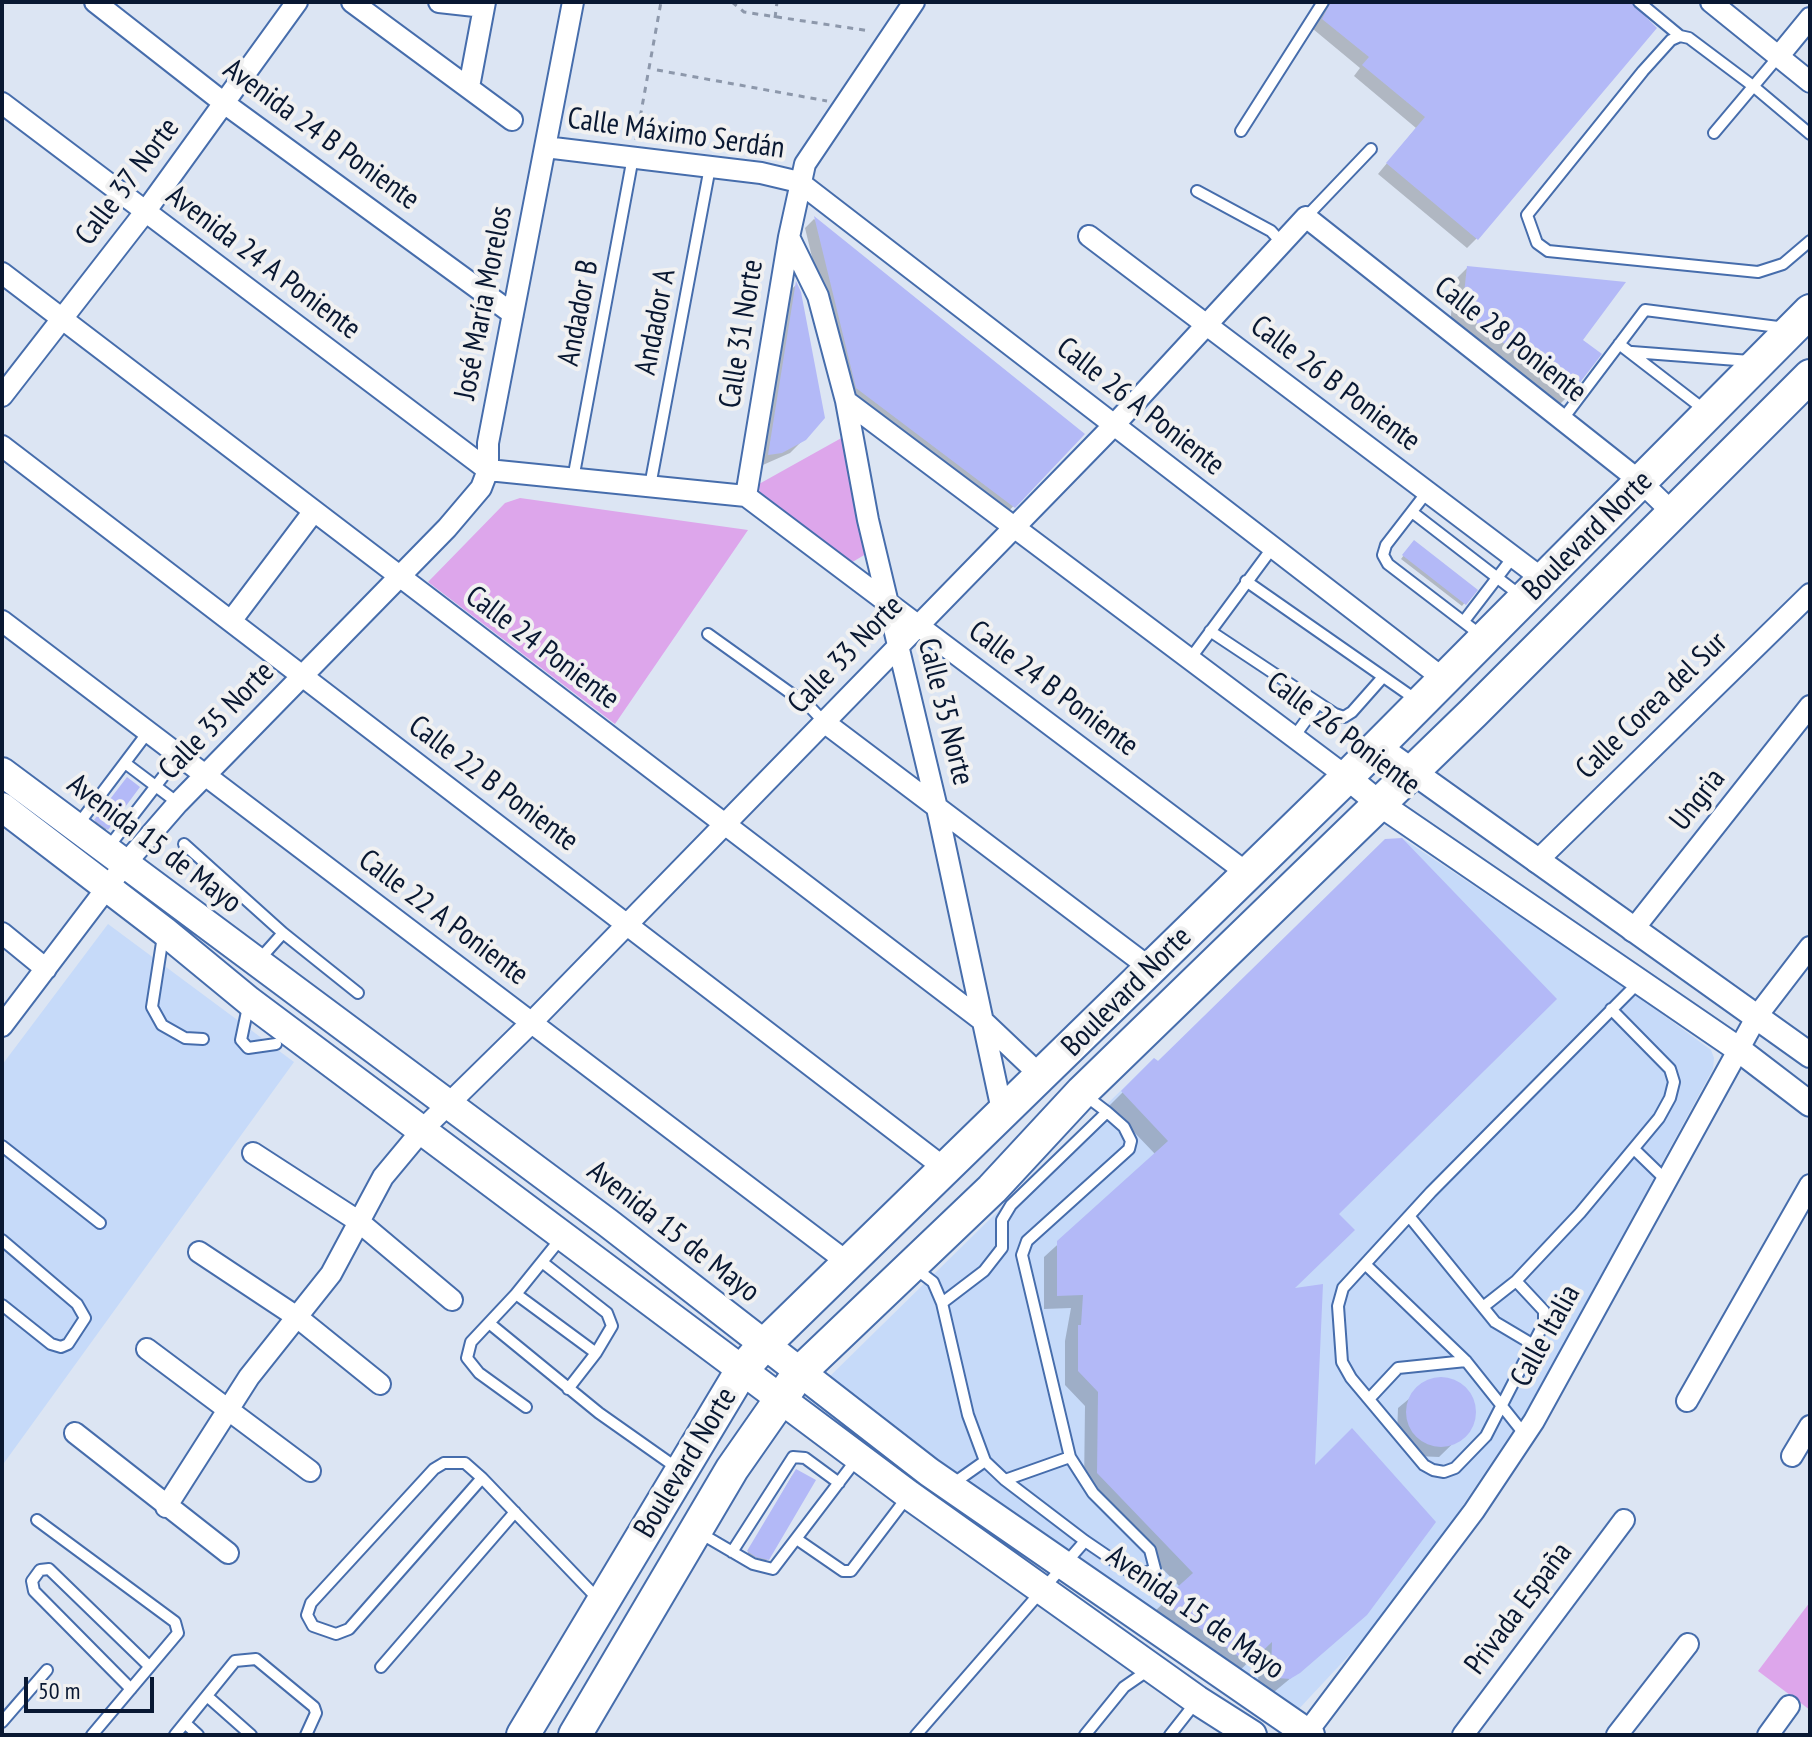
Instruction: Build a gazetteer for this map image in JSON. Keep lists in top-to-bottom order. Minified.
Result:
{"streets":{"main road":["Boulevard Norte","Avenida 15 de Mayo"],"street":["Calle Máximo Serdán","Avenida 24 B Poniente","Calle 37 Norte","Avenida 24 A Poniente","José María Morelos","Calle 31 Norte","Calle 28 Poniente","Calle 26 B Poniente","Calle 26 A Poniente","Calle 24 Poniente","Calle 33 Norte","Calle 24 B Poniente","Calle Corea del Sur","Calle 35 Norte","Calle 26 Poniente","Calle 22 B Poniente","Ungria","Calle 22 A Poniente","Calle Italia","Privada España"],"lane":["Andador B","Andador A"]},"crossings":[["Calle Máximo Serdán","José María Morelos"],["Calle Máximo Serdán","Andador B"],["Calle Máximo Serdán","Andador A"],["Calle Máximo Serdán","Calle 31 Norte"],["Calle Máximo Serdán","Calle 26 A Poniente"],["Avenida 24 B Poniente","Calle 37 Norte"],["Avenida 24 B Poniente","José María Morelos"],["Calle 37 Norte","Avenida 24 A Poniente"],["Calle 37 Norte","Calle 24 Poniente"],["Avenida 24 A Poniente","José María Morelos"],["Avenida 24 A Poniente","Calle 35 Norte"],["José María Morelos","Calle 35 Norte"],["Calle 31 Norte","Calle 26 A Poniente"],["Calle 31 Norte","Calle 24 B Poniente"],["Calle 31 Norte","Calle 35 Norte"],["Calle 28 Poniente","Boulevard Norte"],["Calle 28 Poniente","Calle 33 Norte"],["Calle 26 B Poniente","Boulevard Norte"],["Calle 26 B Poniente","Calle 33 Norte"],["Calle 26 A Poniente","Boulevard Norte"],["Calle 26 A Poniente","Calle 33 Norte"],["Boulevard Norte","Calle 24 Poniente"],["Boulevard Norte","Calle 24 B Poniente"],["Boulevard Norte","Calle 35 Norte"],["Boulevard Norte","Calle 26 Poniente"],["Boulevard Norte","Calle 22 B Poniente"],["Boulevard Norte","Avenida 15 de Mayo"],["Boulevard Norte","Calle 22 A Poniente"],["Calle 24 Poniente","Calle 33 Norte"],["Calle 24 Poniente","Calle 35 Norte"],["Calle 33 Norte","Calle 24 B Poniente"],["Calle 33 Norte","Calle 35 Norte"],["Calle 33 Norte","Calle 26 Poniente"],["Calle 33 Norte","Calle 22 B Poniente"],["Calle 33 Norte","Avenida 15 de Mayo"],["Calle 33 Norte","Calle 22 A Poniente"],["Calle 24 B Poniente","Calle 35 Norte"],["Calle Corea del Sur","Calle 26 Poniente"],["Calle 35 Norte","Calle 26 Poniente"],["Calle 35 Norte","Calle 22 B Poniente"],["Calle 35 Norte","Avenida 15 de Mayo"],["Calle 35 Norte","Calle 22 A Poniente"],["Calle 26 Poniente","Ungria"],["Calle 26 Poniente","Calle Italia"],["Avenida 15 de Mayo","Calle Italia"]],"scale_bar":"50 m"}
